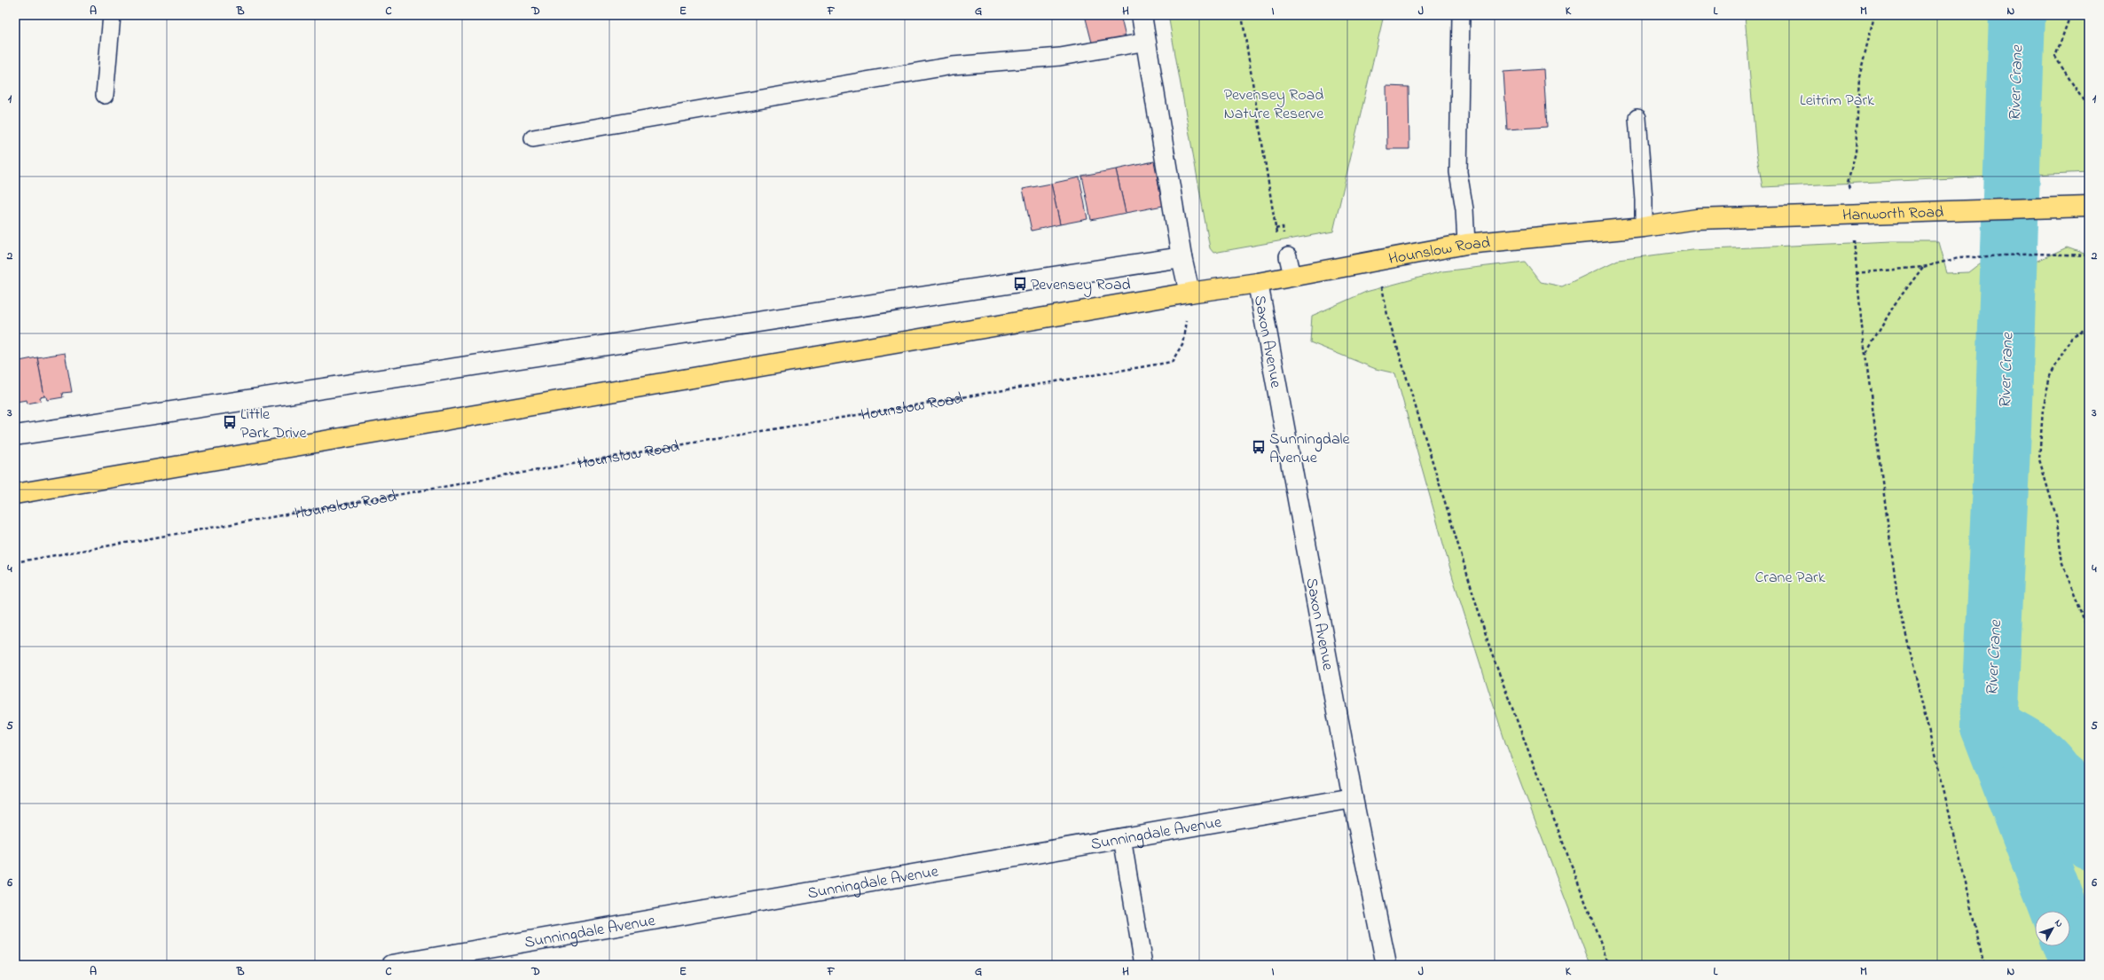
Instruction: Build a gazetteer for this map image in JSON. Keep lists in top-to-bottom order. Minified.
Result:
{"streets":{"main road":["Hanworth Road","Hounslow Road"],"street":["Saxon Avenue","Sunningdale Avenue"]},"crossings":[["Hanworth Road","Hounslow Road"],["Hounslow Road","Saxon Avenue"],["Saxon Avenue","Sunningdale Avenue"]],"water":["River Crane"],"parks":["Pevensey Road Nature Reserve","Leitrim Park","Crane Park"],"places":{"bus stop":["Pevensey Road","Little Park Drive","Sunningdale Avenue"]},"north":"top right","grid":{"columns":["A","B","C","D","E","F","G","H","I","J","K","L","M","N"],"rows":["1","2","3","4","5","6"]}}
